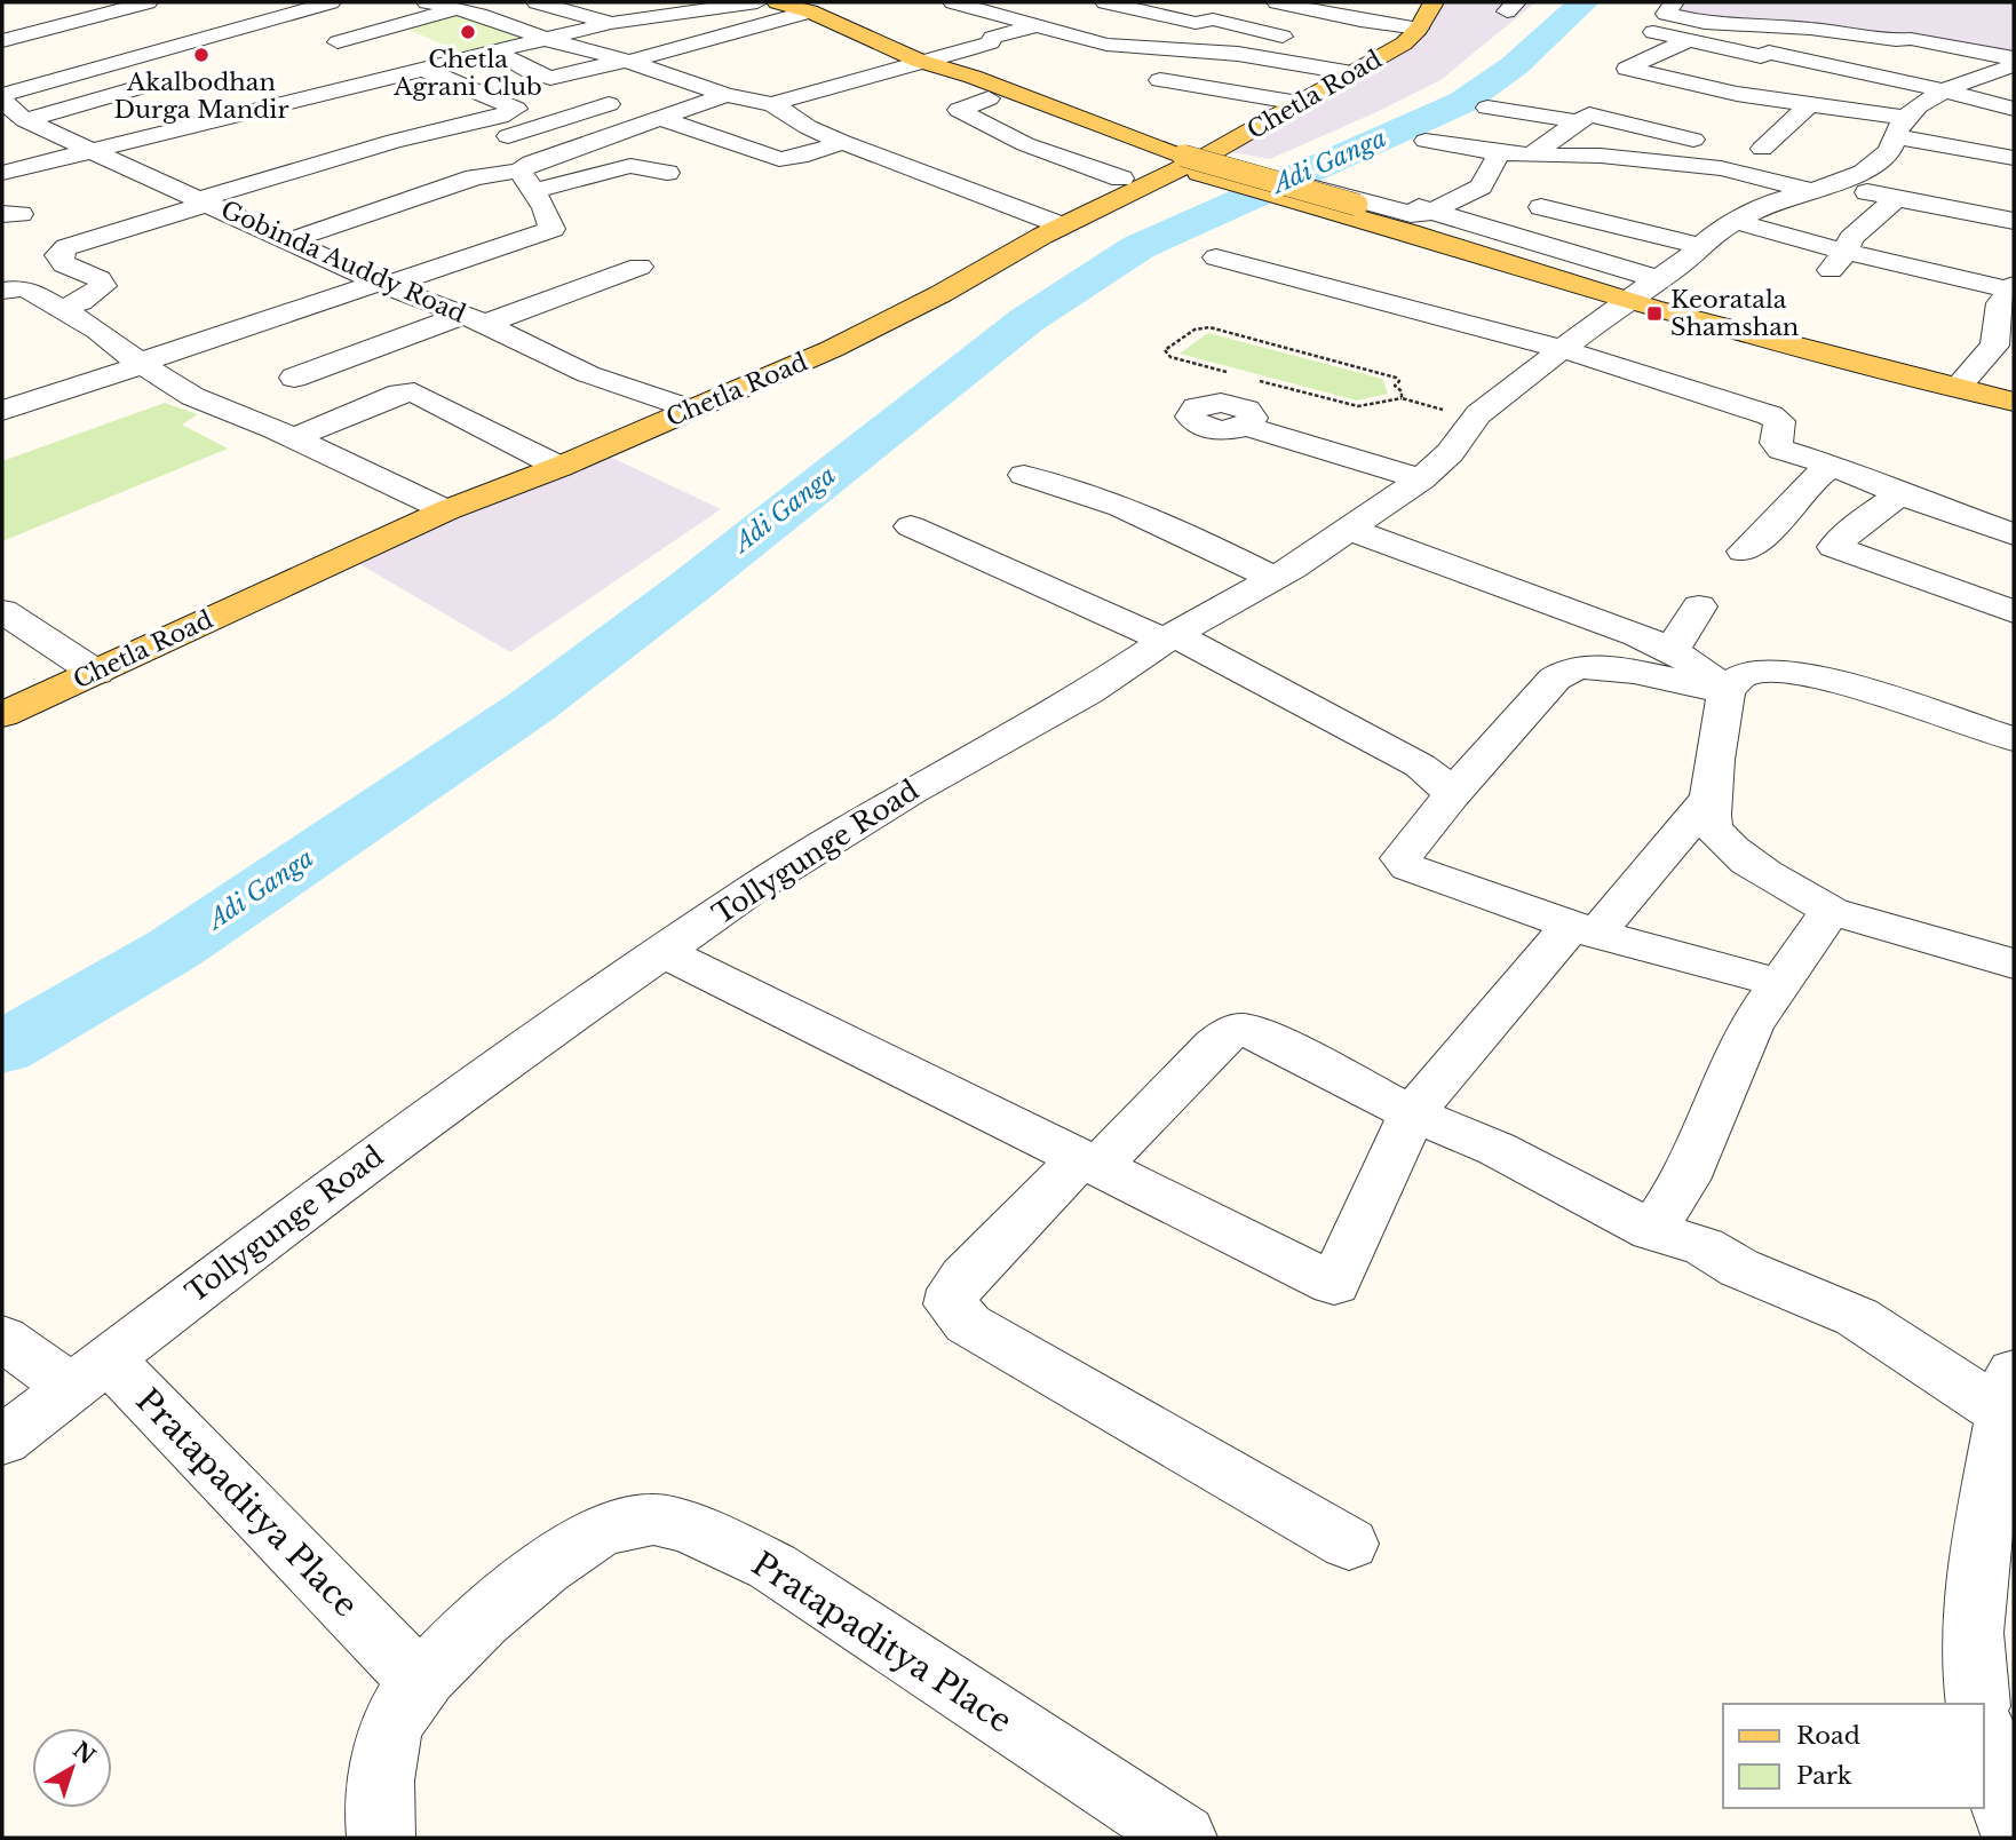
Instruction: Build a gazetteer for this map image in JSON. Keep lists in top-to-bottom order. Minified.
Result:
{"streets":{"main road":["Chetla Road"],"street":["Gobinda Auddy Road","Tollygunge Road","Pratapaditya Place"]},"crossings":[["Chetla Road","Gobinda Auddy Road"],["Tollygunge Road","Pratapaditya Place"]],"water":["Adi Ganga"],"places":{"other":["Chetla Agrani Club","Akalbodhan Durga Mandir"],"transit":["Keoratala Shamshan"]},"legend":["Road","Park"],"north":"top right"}
